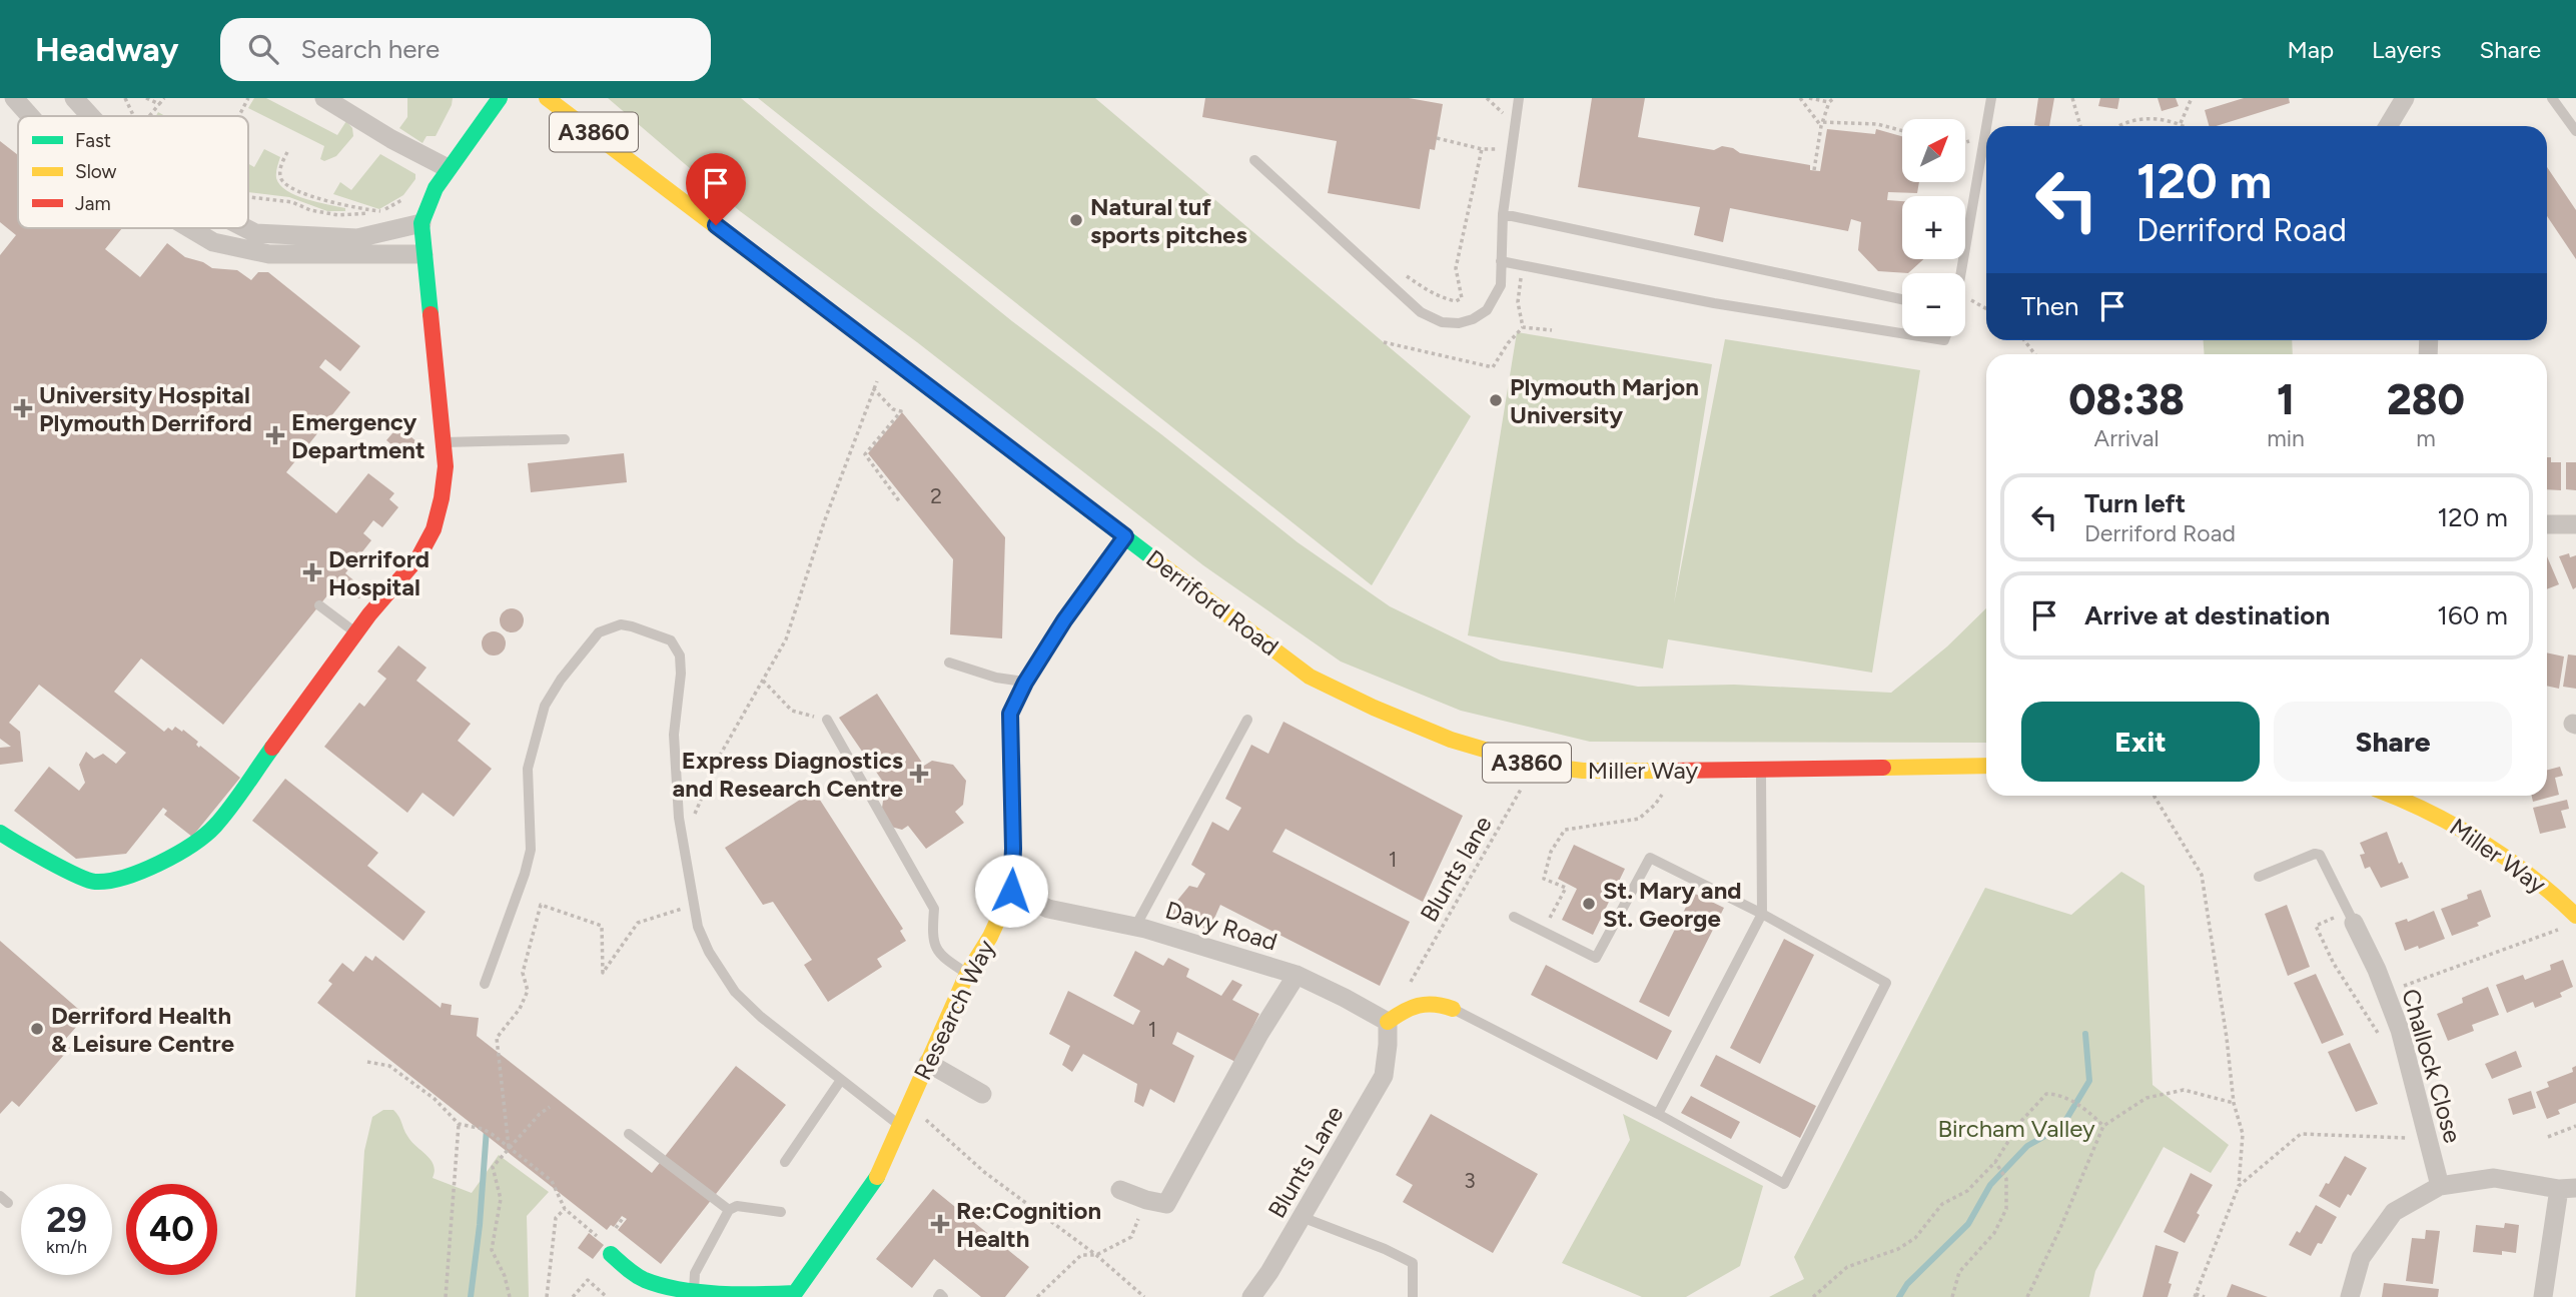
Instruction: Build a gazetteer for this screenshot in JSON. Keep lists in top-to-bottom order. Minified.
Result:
{"streets":{"street":["A3860","Derriford Road","Miller Way","Davy Road","Research Way","Challock Close","Blunts Lane"],"path":["Blunts lane"]},"crossings":[["Derriford Road","Miller Way"],["Derriford Road","Research Way"],["Miller Way","Blunts lane"],["Davy Road","Research Way"],["Davy Road","Blunts Lane"]],"parks":["Bircham Valley"],"places":{"other":["Natural tuf sports pitches","Plymouth Marjon University","St. Mary and St. George","Derriford Health & Leisure Centre"],"health":["University Hospital Plymouth Derriford","Emergency Department","Derriford Hospital","Express Diagnostics and Research Centre","Re:Cognition Health"]},"house_numbers":["2","1","1","3"],"legend":["Fast","Slow","Jam"],"north":"top right","page":{"header":"Headway","search":"Search here","nav":["Map","Layers","Share"],"map_buttons":["+","−"],"turn":["120 m","Derriford Road"],"then":"Then","eta":["08:38","Arrival","1","min","280","m"],"list":[{"name":"Turn left","note":"Derriford Road","value":"120 m"},{"name":"Arrive at destination","value":"160 m"}],"buttons":["Exit","Share"],"speed":"29 km/h","limit":"40"}}
